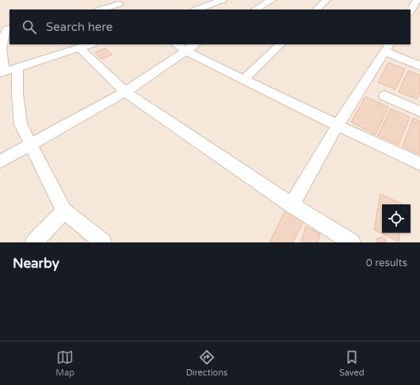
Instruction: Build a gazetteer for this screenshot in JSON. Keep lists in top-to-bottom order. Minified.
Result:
{"page":{"search":"Search here","heading":["Nearby","0 results"],"nav":["Map","Directions","Saved"]}}
